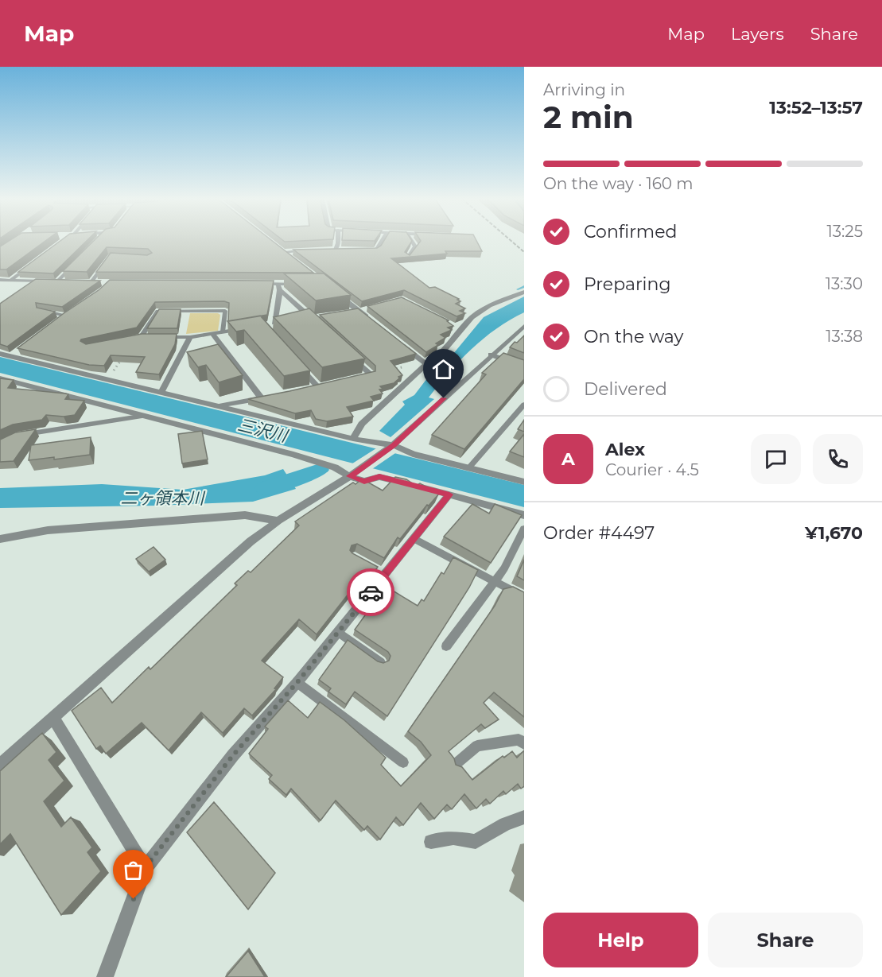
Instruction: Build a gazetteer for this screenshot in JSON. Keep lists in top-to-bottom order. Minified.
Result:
{"water":["三沢川","二ヶ領本川"],"page":{"header":"Map","nav":["Map","Layers","Share"],"heading":["2 min","Arriving in","13:52–13:57"],"panel":["Alex","Courier · 4.5","Order #4497","¥1,670"],"bar":"On the way · 160 m","list":[["Confirmed","13:25"],["Preparing","13:30"],["On the way","13:38"],"Delivered"],"round":"A","buttons":["Help","Share"]}}
